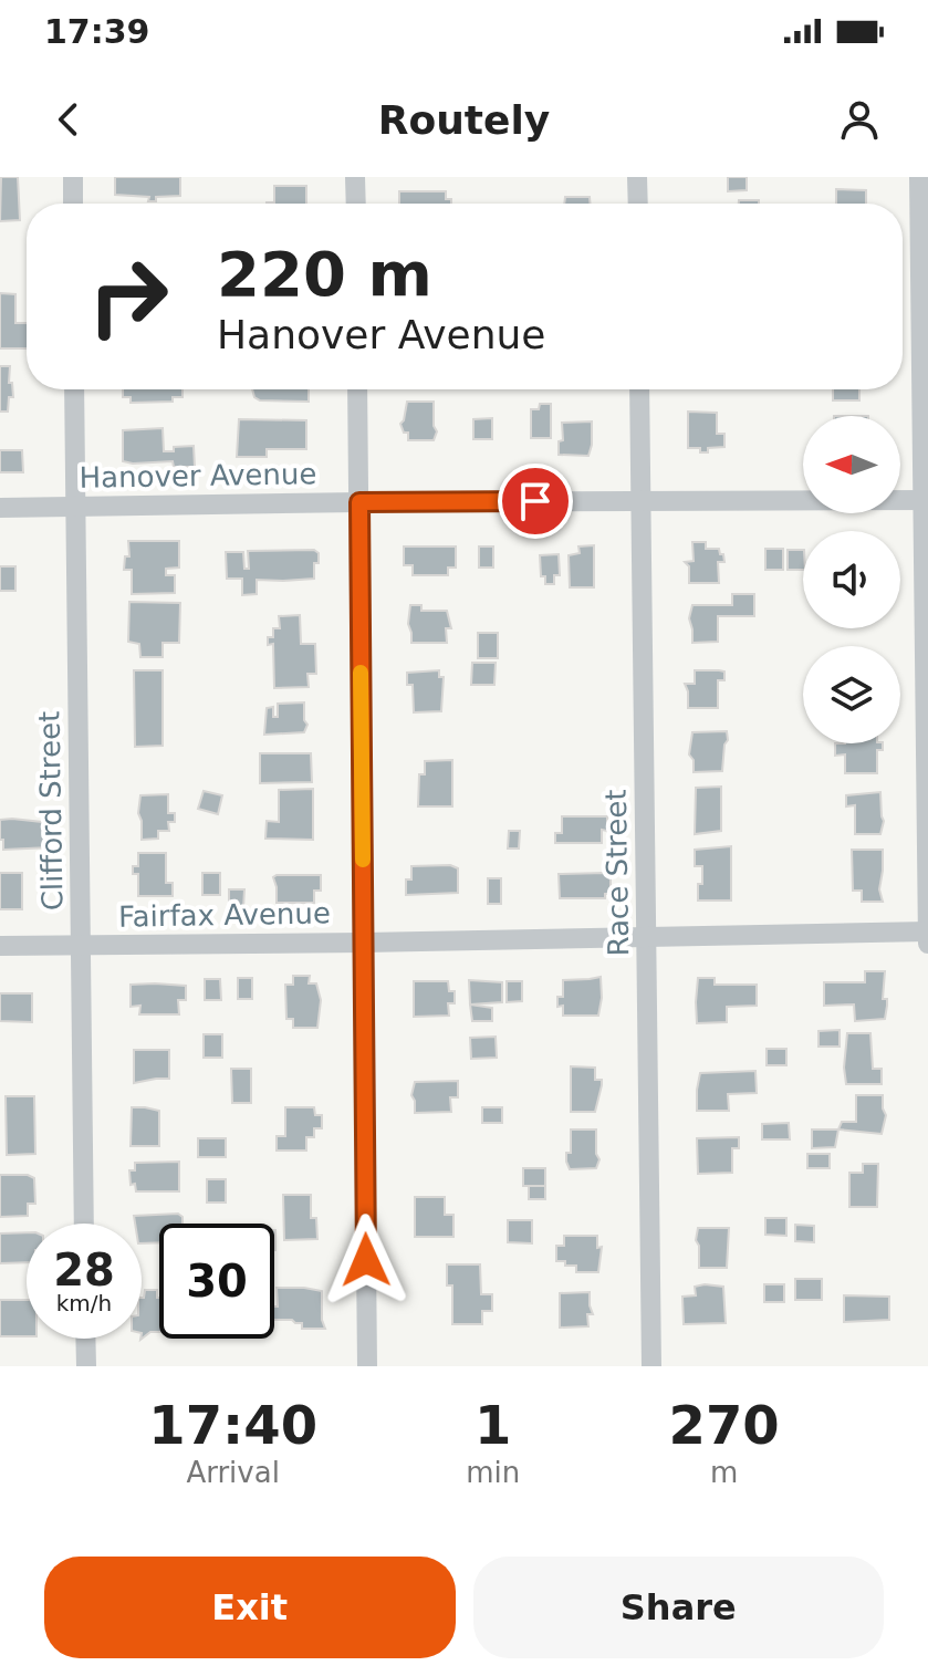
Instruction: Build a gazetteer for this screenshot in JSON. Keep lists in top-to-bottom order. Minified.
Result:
{"streets":{"street":["Hanover Avenue","Clifford Street","Race Street","Fairfax Avenue"]},"crossings":[["Hanover Avenue","Clifford Street"],["Hanover Avenue","Race Street"],["Clifford Street","Fairfax Avenue"],["Race Street","Fairfax Avenue"]],"north":"left","page":{"status":"17:39","header":"Routely","turn":["220 m","Hanover Avenue"],"speed":"28 km/h","limit":"30","eta":["17:40","Arrival","1","min","270","m"],"buttons":["Exit","Share"]}}
